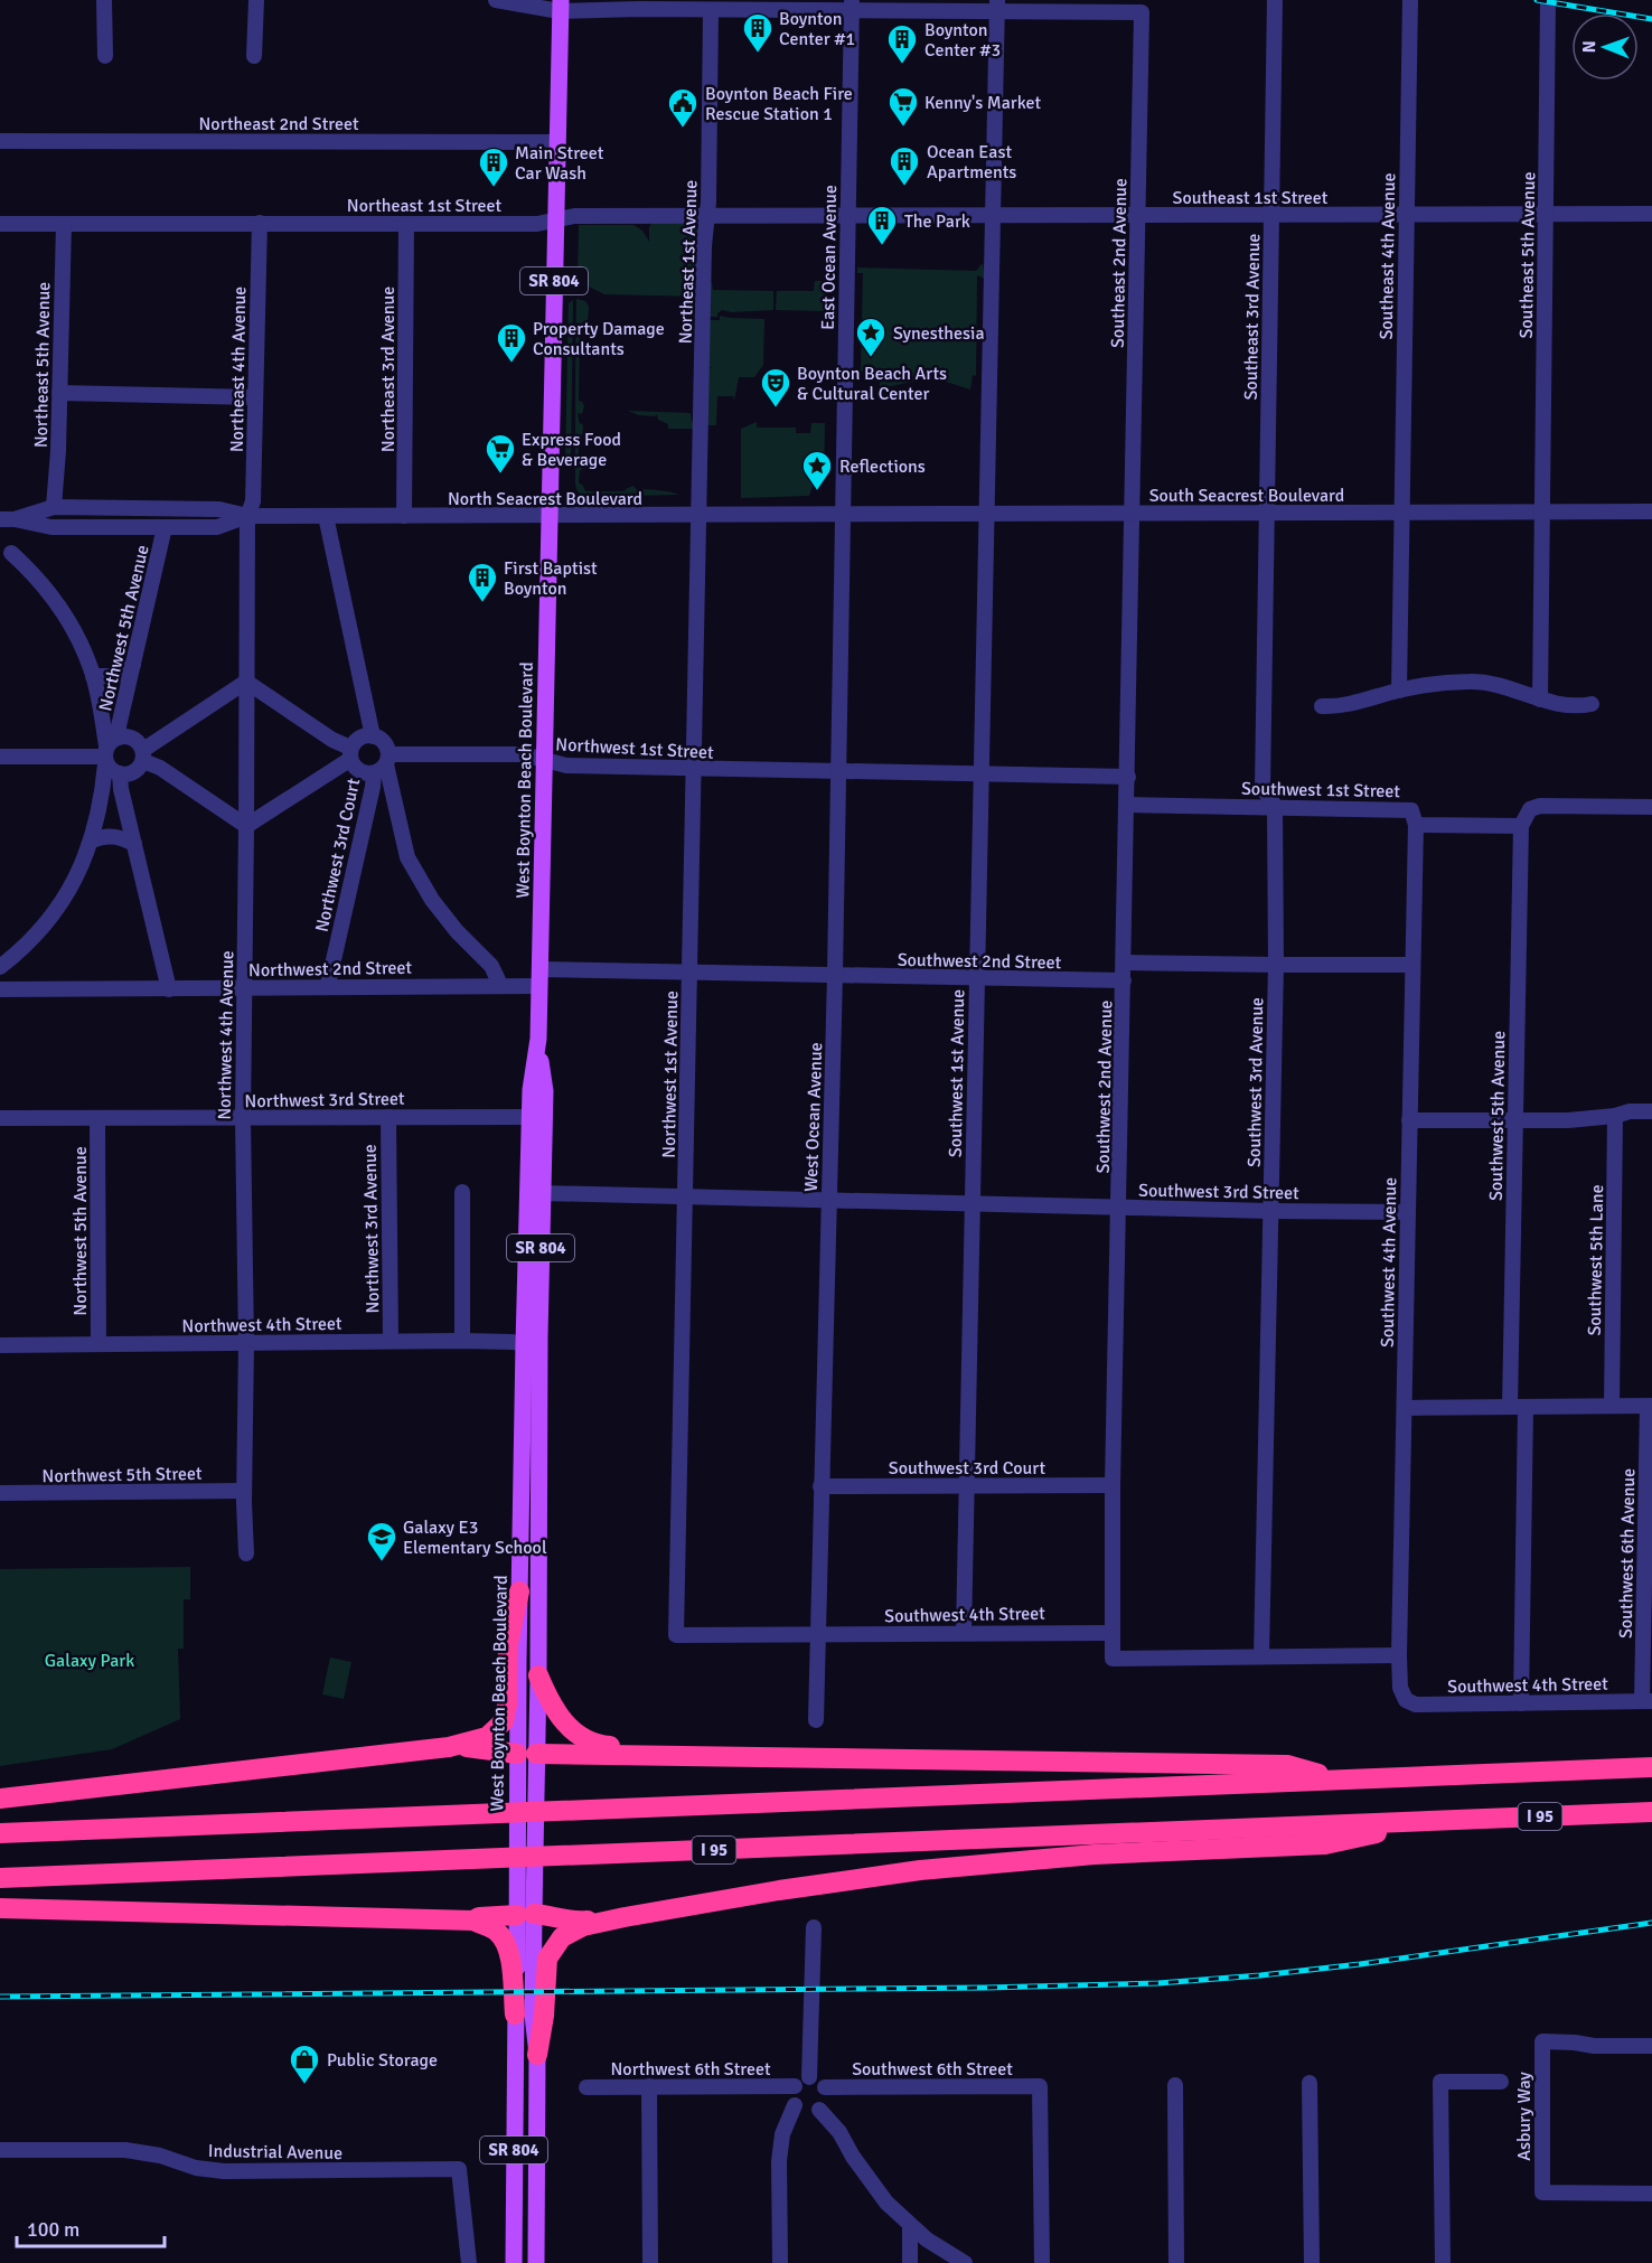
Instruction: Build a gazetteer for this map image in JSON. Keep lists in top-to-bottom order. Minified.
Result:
{"streets":{"highway":["I 95"],"main road":["SR 804","West Boynton Beach Boulevard"],"street":["Northeast 2nd Street","Southeast 1st Street","Northeast 1st Street","Southeast 5th Avenue","Southeast 4th Avenue","East Ocean Avenue","Northeast 1st Avenue","Southeast 2nd Avenue","Southeast 3rd Avenue","Northeast 5th Avenue","Northeast 4th Avenue","Northeast 3rd Avenue","South Seacrest Boulevard","North Seacrest Boulevard","Northwest 5th Avenue","Northwest 1st Street","Southwest 1st Street","Northwest 3rd Court","Southwest 2nd Street","Northwest 2nd Street","Northwest 4th Avenue","Southwest 1st Avenue","Northwest 1st Avenue","Southwest 3rd Avenue","Southwest 2nd Avenue","Northwest 3rd Street","Southwest 5th Avenue","West Ocean Avenue","Southwest 3rd Street","Northwest 3rd Avenue","Southwest 5th Lane","Southwest 4th Avenue","Northwest 4th Street","Southwest 3rd Court","Northwest 5th Street","Southwest 6th Avenue","Southwest 4th Street","Northwest 6th Street","Southwest 6th Street","Asbury Way","Industrial Avenue"]},"crossings":[["Northeast 2nd Street","SR 804"],["Southeast 1st Street","Northeast 1st Street"],["Southeast 1st Street","Southeast 5th Avenue"],["Southeast 1st Street","Southeast 4th Avenue"],["Southeast 1st Street","East Ocean Avenue"],["Southeast 1st Street","Southeast 2nd Avenue"],["Southeast 1st Street","Southeast 3rd Avenue"],["Southeast 1st Street","Southwest 1st Avenue"],["Northeast 1st Street","East Ocean Avenue"],["Northeast 1st Street","Northeast 1st Avenue"],["Northeast 1st Street","SR 804"],["Northeast 1st Street","Northeast 5th Avenue"],["Northeast 1st Street","Northeast 4th Avenue"],["Northeast 1st Street","Northeast 3rd Avenue"],["Southeast 5th Avenue","South Seacrest Boulevard"],["Southeast 4th Avenue","South Seacrest Boulevard"],["East Ocean Avenue","South Seacrest Boulevard"],["East Ocean Avenue","North Seacrest Boulevard"],["East Ocean Avenue","West Ocean Avenue"],["Northeast 1st Avenue","North Seacrest Boulevard"],["Northeast 1st Avenue","Northwest 1st Avenue"],["Southeast 2nd Avenue","South Seacrest Boulevard"],["Southeast 2nd Avenue","Southwest 1st Avenue"],["Southeast 2nd Avenue","Southwest 2nd Avenue"],["SR 804","North Seacrest Boulevard"],["SR 804","West Boynton Beach Boulevard"],["Southeast 3rd Avenue","South Seacrest Boulevard"],["Southeast 3rd Avenue","Southwest 3rd Avenue"],["Northeast 5th Avenue","North Seacrest Boulevard"],["Northeast 4th Avenue","North Seacrest Boulevard"],["Northeast 4th Avenue","Northwest 4th Avenue"],["Northeast 3rd Avenue","North Seacrest Boulevard"],["South Seacrest Boulevard","North Seacrest Boulevard"],["South Seacrest Boulevard","Southwest 1st Avenue"],["South Seacrest Boulevard","Southwest 3rd Avenue"],["South Seacrest Boulevard","Southwest 2nd Avenue"],["South Seacrest Boulevard","West Ocean Avenue"],["North Seacrest Boulevard","Northwest 5th Avenue"],["North Seacrest Boulevard","West Boynton Beach Boulevard"],["North Seacrest Boulevard","Northwest 4th Avenue"],["North Seacrest Boulevard","Northwest 1st Avenue"],["North Seacrest Boulevard","West Ocean Avenue"],["Northwest 5th Avenue","Northwest 3rd Street"],["Northwest 5th Avenue","Northwest 4th Street"],["Northwest 1st Street","West Boynton Beach Boulevard"],["Northwest 1st Street","Northwest 3rd Court"],["Northwest 1st Street","Northwest 1st Avenue"],["Northwest 1st Street","West Ocean Avenue"],["West Boynton Beach Boulevard","Northwest 2nd Street"],["West Boynton Beach Boulevard","Northwest 3rd Street"],["West Boynton Beach Boulevard","Northwest 4th Street"],["Southwest 1st Street","Southwest 3rd Avenue"],["Southwest 1st Street","Southwest 2nd Avenue"],["Southwest 1st Street","Southwest 4th Avenue"],["Northwest 3rd Court","Northwest 2nd Street"],["Southwest 2nd Street","Northwest 2nd Street"],["Southwest 2nd Street","Southwest 1st Avenue"],["Southwest 2nd Street","Southwest 2nd Avenue"],["Southwest 2nd Street","West Ocean Avenue"],["Northwest 2nd Street","Northwest 4th Avenue"],["Northwest 2nd Street","Northwest 1st Avenue"],["Northwest 2nd Street","West Ocean Avenue"],["Northwest 4th Avenue","Northwest 3rd Street"],["Northwest 4th Avenue","Northwest 4th Street"],["Northwest 4th Avenue","Northwest 5th Street"],["Southwest 1st Avenue","Southwest 3rd Street"],["Southwest 1st Avenue","Southwest 3rd Court"],["Southwest 1st Avenue","Southwest 4th Street"],["Northwest 1st Avenue","West Ocean Avenue"],["Northwest 1st Avenue","Southwest 4th Street"],["Southwest 3rd Avenue","Southwest 2nd Avenue"],["Southwest 3rd Avenue","Southwest 3rd Street"],["Southwest 2nd Avenue","Southwest 3rd Street"],["Southwest 2nd Avenue","Southwest 3rd Court"],["Southwest 2nd Avenue","Southwest 4th Street"],["Northwest 3rd Street","Northwest 3rd Avenue"],["West Ocean Avenue","Southwest 3rd Street"],["West Ocean Avenue","Southwest 3rd Court"],["West Ocean Avenue","Southwest 4th Street"],["Southwest 3rd Street","Southwest 4th Avenue"],["Northwest 3rd Avenue","Northwest 4th Street"],["Southwest 4th Avenue","Southwest 4th Street"],["Southwest 6th Avenue","Southwest 4th Street"],["Northwest 6th Street","Southwest 6th Street"]],"parks":["Galaxy Park"],"places":{"building":["Boynton Center #1","Boynton Center #3","Ocean East Apartments","Main Street Car Wash","The Park","Property Damage Consultants","First Baptist Boynton"],"supermarket":["Kenny's Market","Express Food & Beverage"],"public building":["Boynton Beach Fire Rescue Station 1"],"place":["Synesthesia","Reflections"],"theatre":["Boynton Beach Arts & Cultural Center"],"school or university":["Galaxy E3 Elementary School"],"shop":["Public Storage"]},"scale_bar":"100 m","north":"left"}
